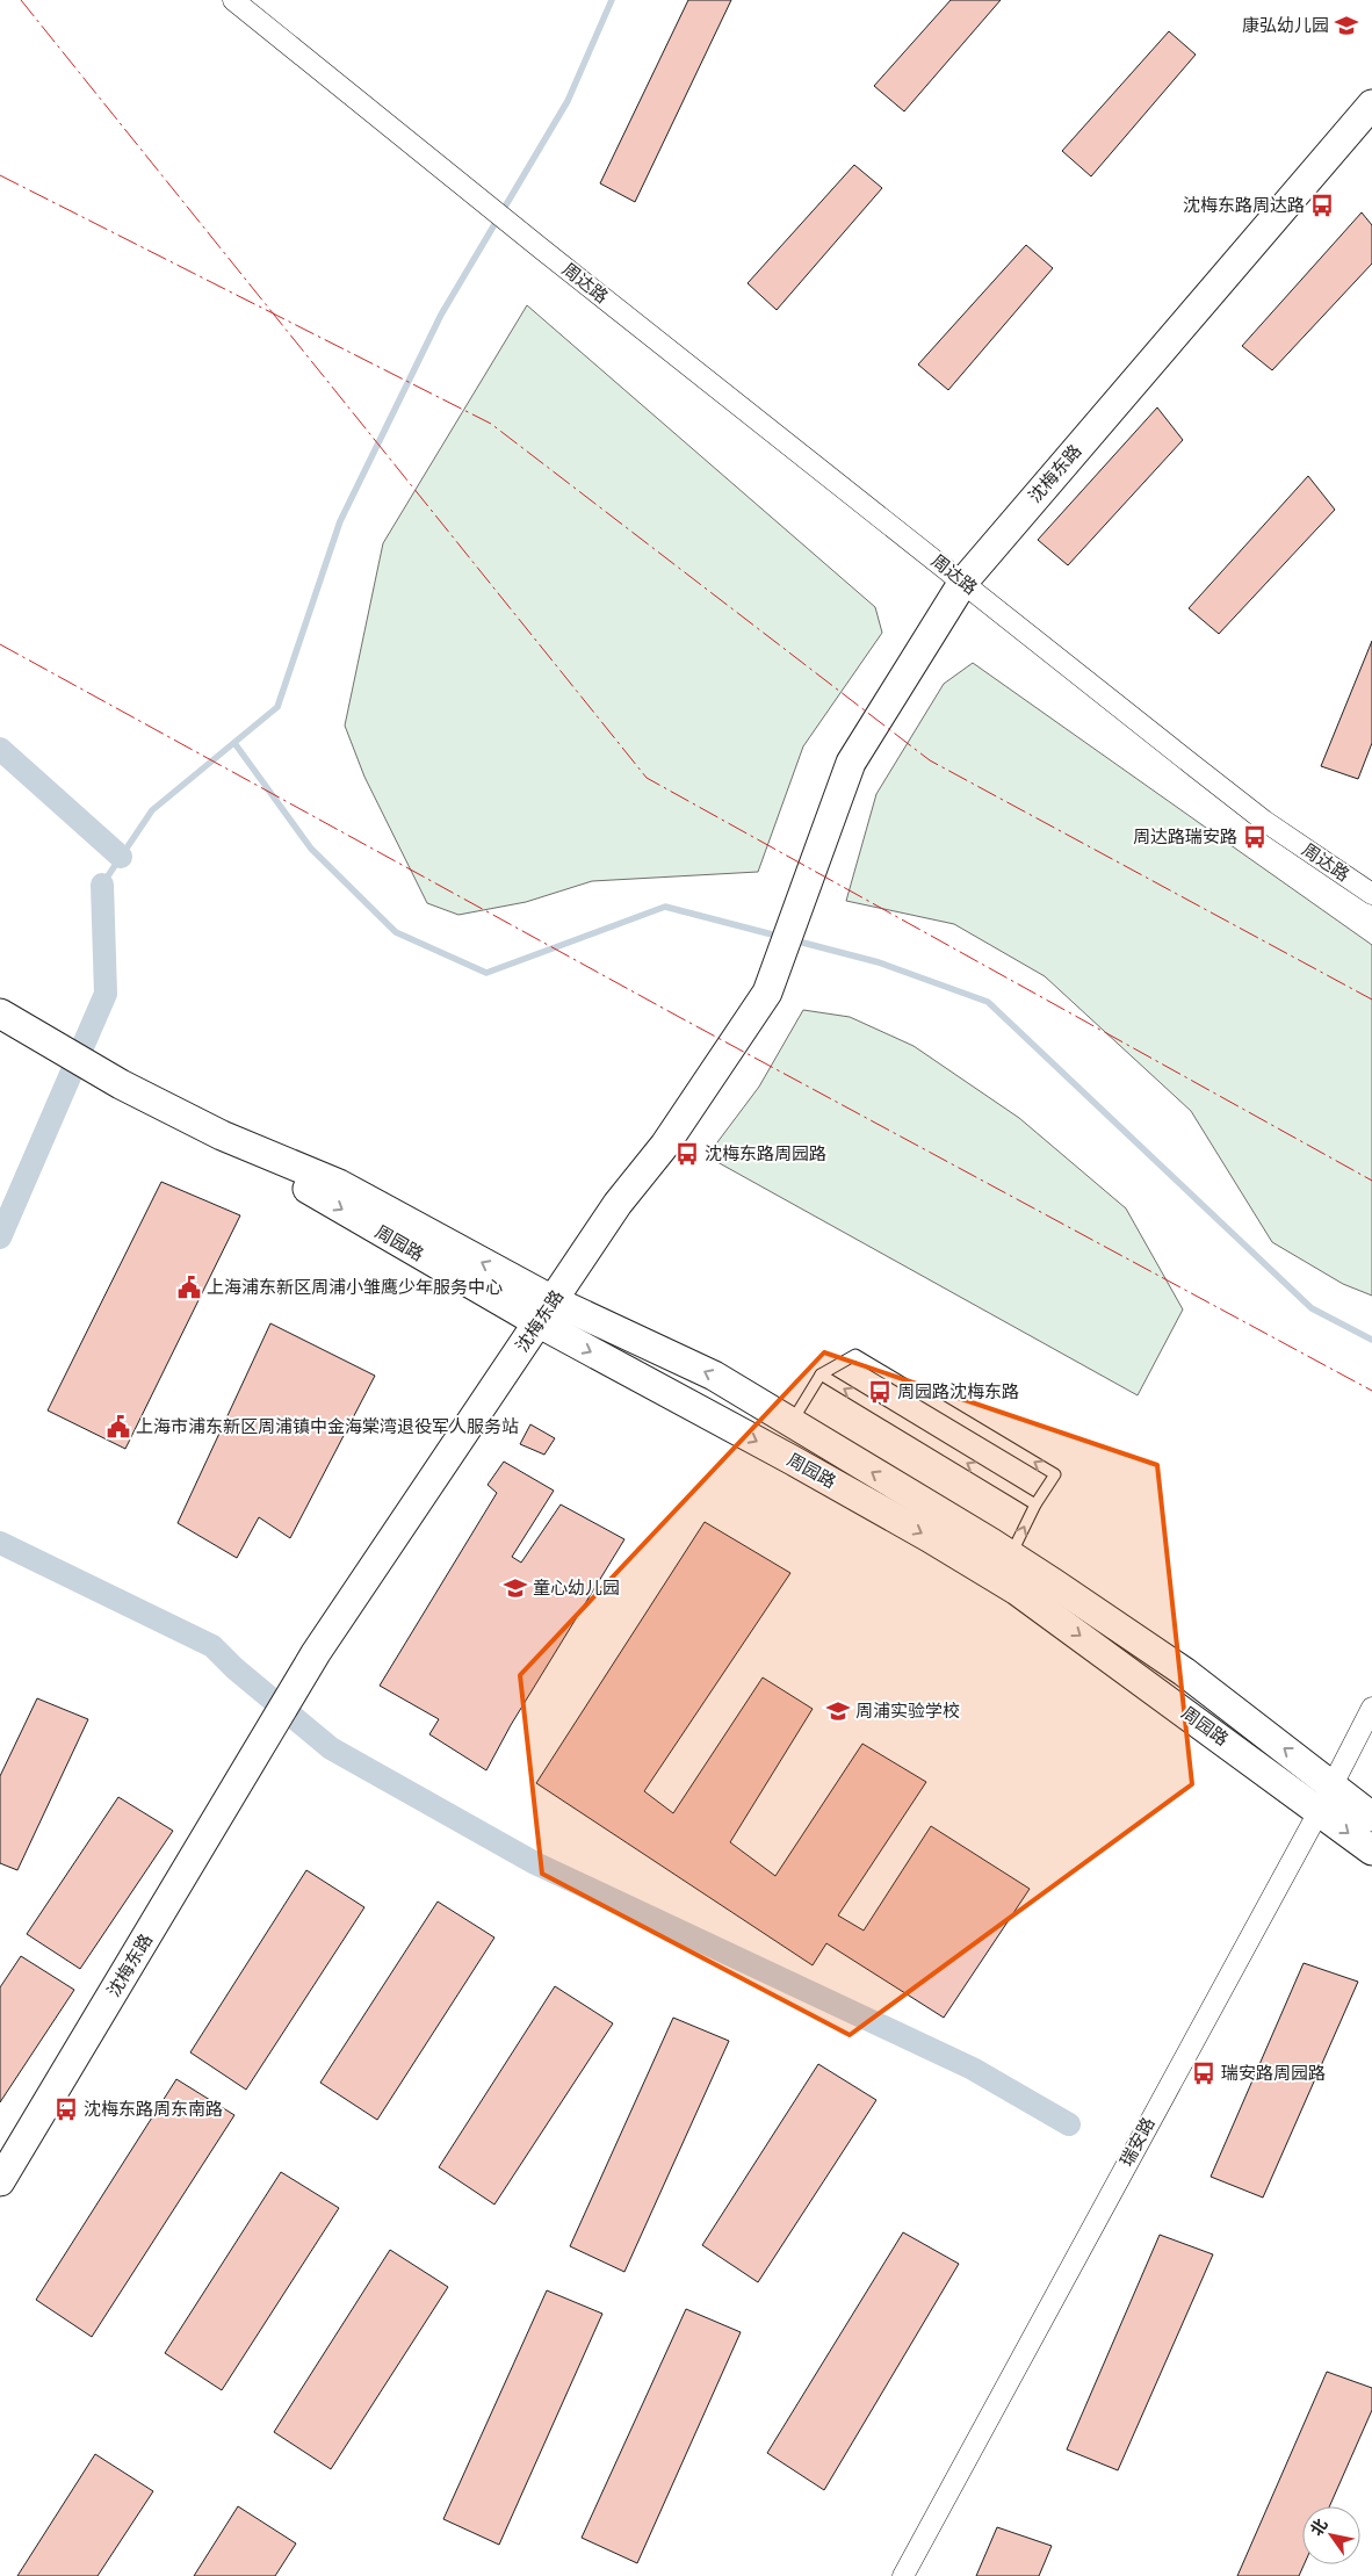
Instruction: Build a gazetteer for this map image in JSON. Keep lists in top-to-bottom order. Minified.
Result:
{"streets":{"street":["周达路","沈梅东路","周园路","瑞安路"]},"crossings":[["周达路","沈梅东路"],["沈梅东路","周园路"],["周园路","瑞安路"]],"places":{"school or university":["康弘幼儿园","童心幼儿园","周浦实验学校"],"bus stop":["沈梅东路周达路","周达路瑞安路","沈梅东路周园路","周园路沈梅东路","瑞安路周园路","沈梅东路周东南路"],"public building":["上海浦东新区周浦小雏鹰少年服务中心","上海市浦东新区周浦镇中金海棠湾退役军人服务站"]},"north":"top left"}
